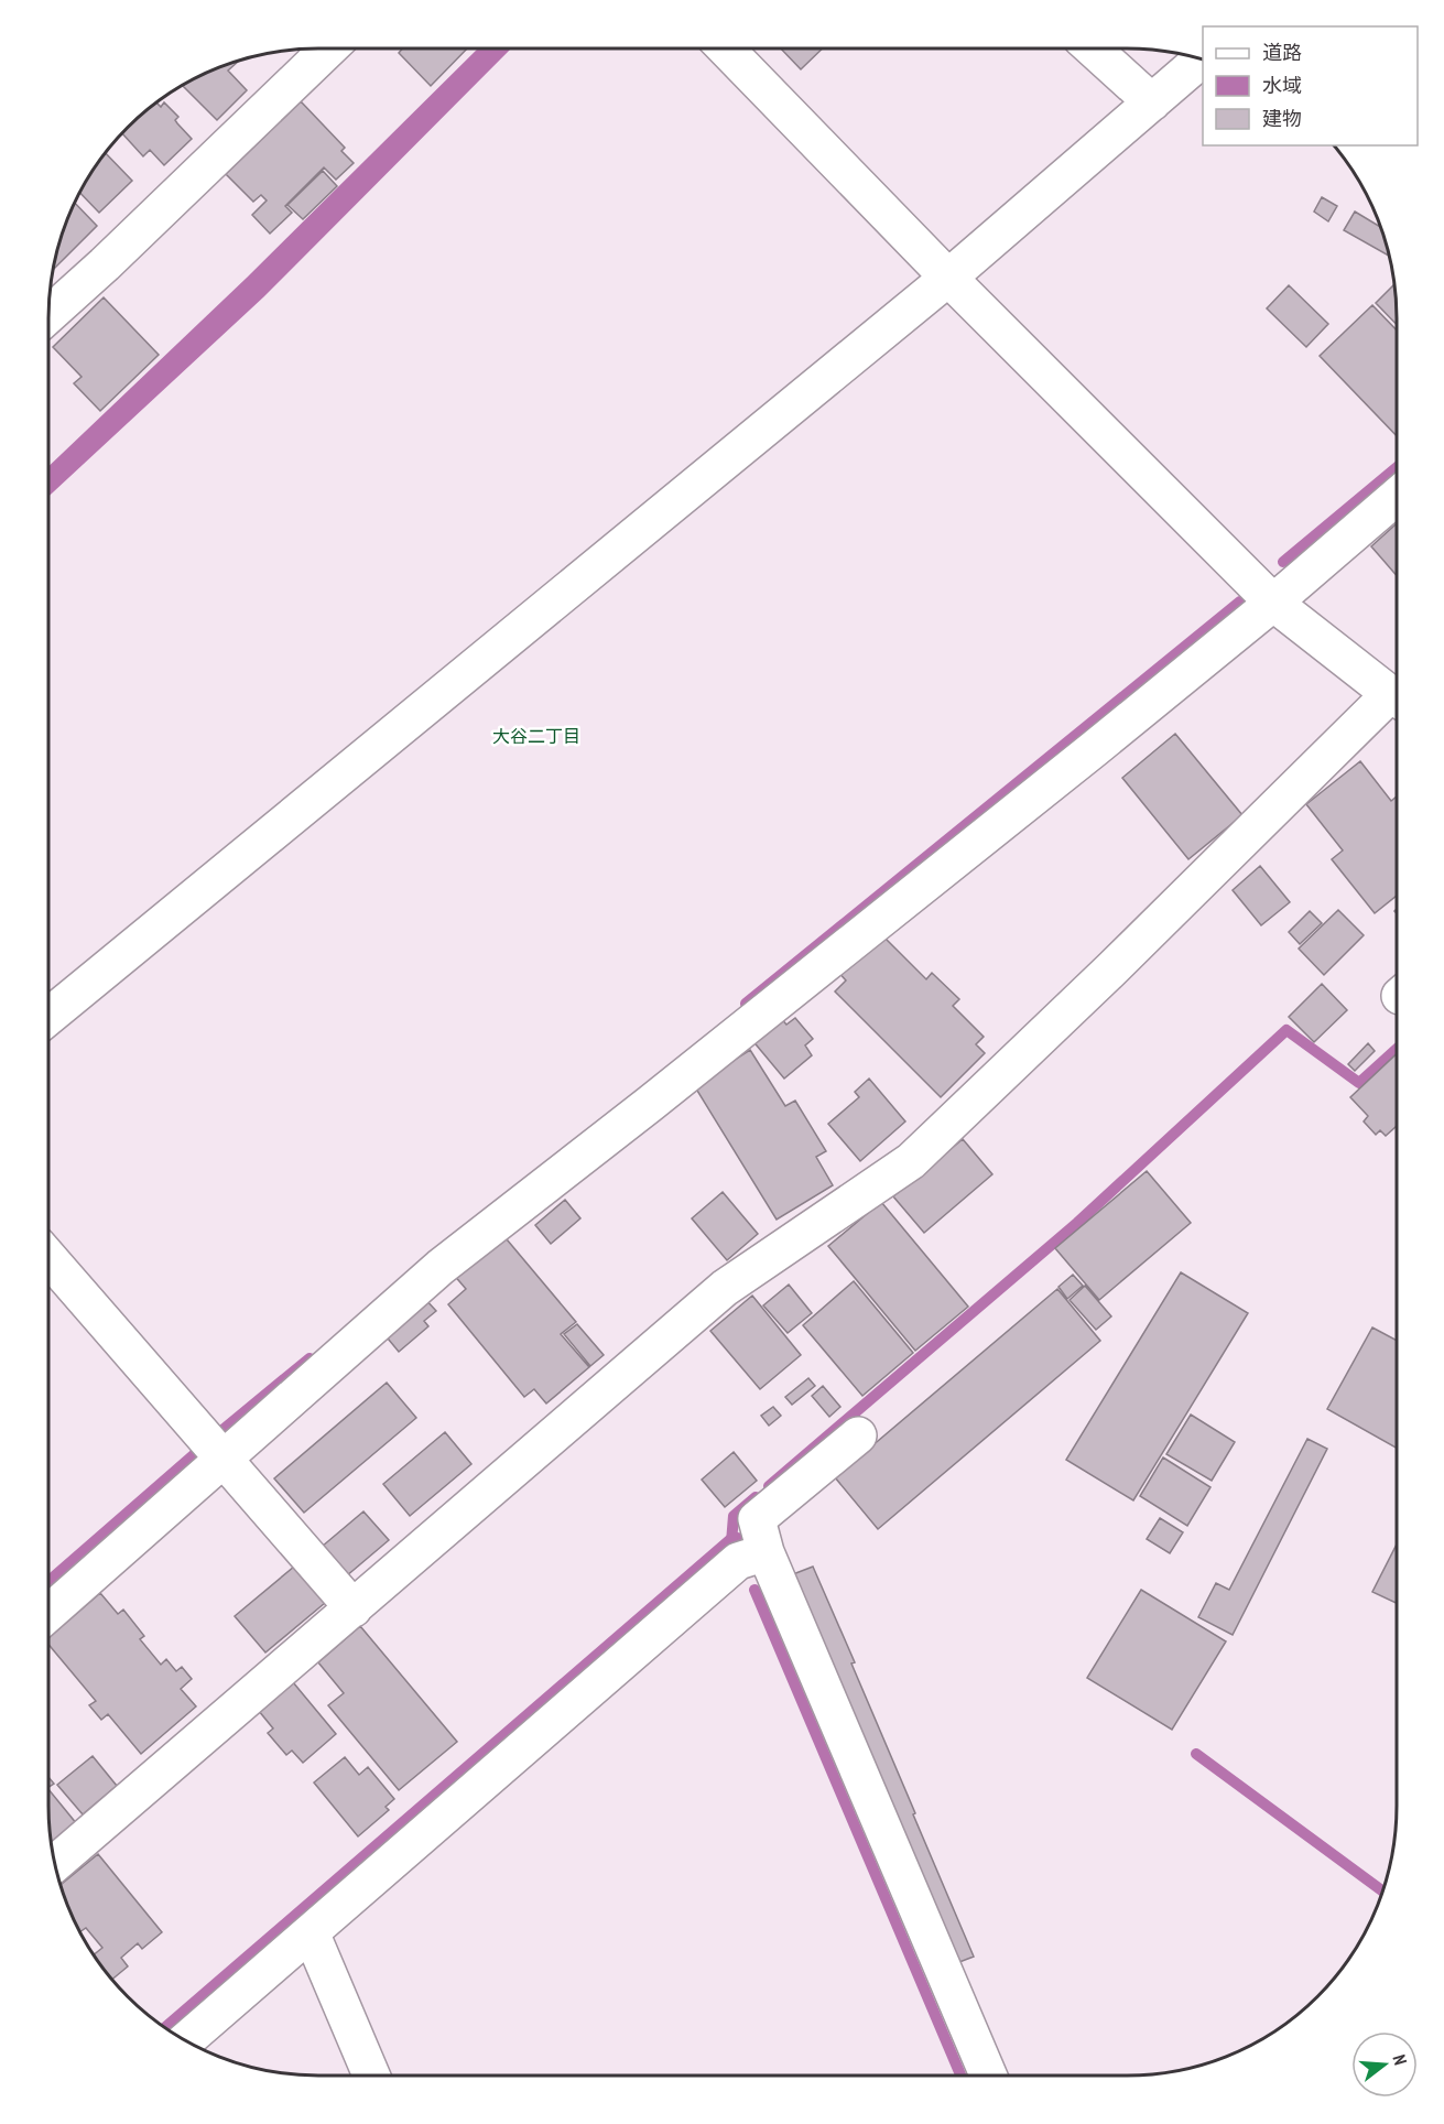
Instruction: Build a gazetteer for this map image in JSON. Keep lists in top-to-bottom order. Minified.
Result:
{"districts":["大谷二丁目"],"legend":["道路","水域","建物"],"north":"right"}
